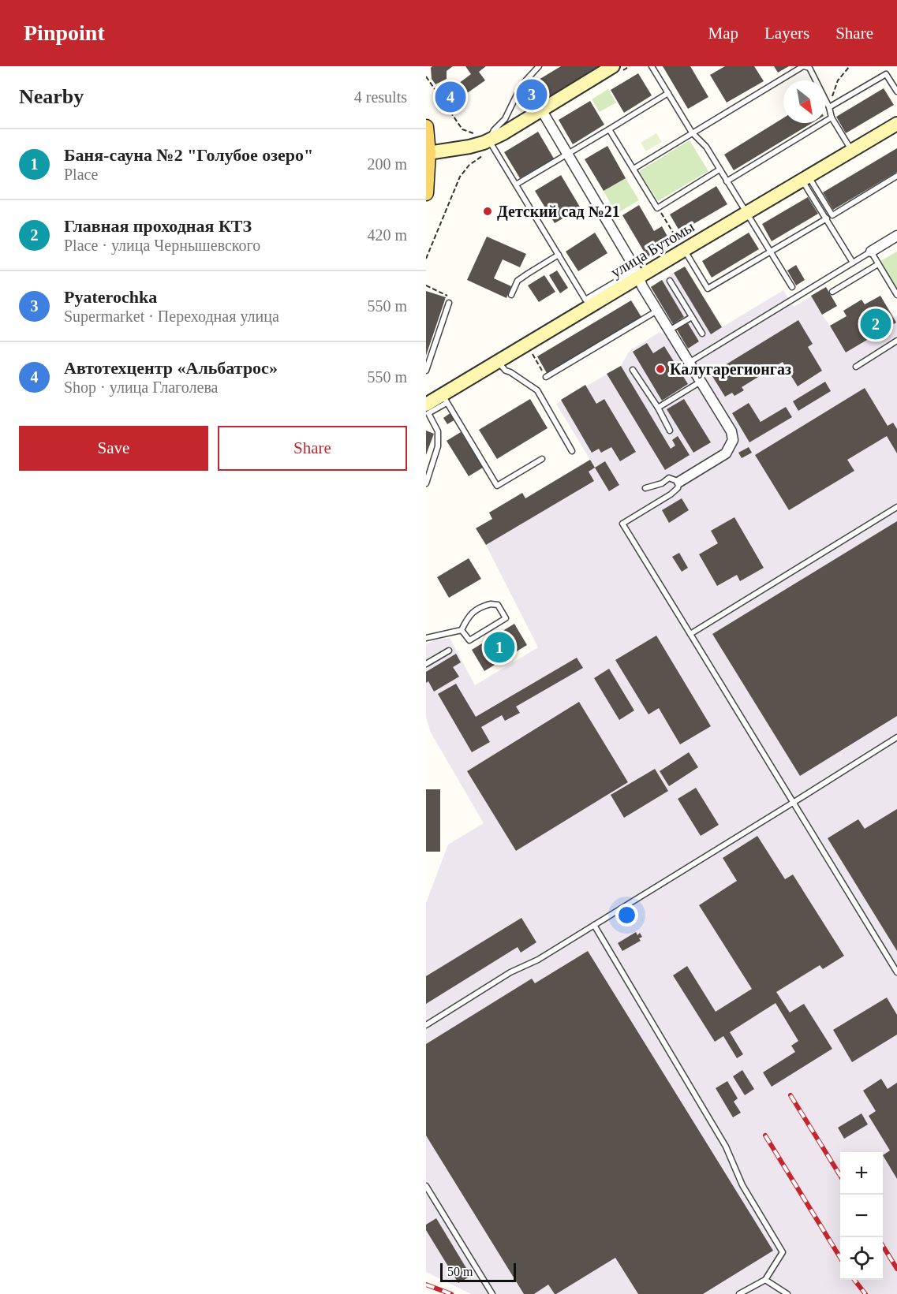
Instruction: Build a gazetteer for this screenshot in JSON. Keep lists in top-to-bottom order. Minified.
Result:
{"streets":{"street":["улица Бутомы"]},"places":["Детский сад №21","Калугарегионгаз"],"scale_bar":"50 m","north":"bottom right","page":{"header":"Pinpoint","nav":["Map","Layers","Share"],"heading":["Nearby","4 results"],"pins":["3","4","2","1"],"list":[{"mark":"1","name":"Баня-сауна №2 \"Голубое озеро\"","note":"Place","value":"200 m"},{"mark":"2","name":"Главная проходная КТЗ","note":"Place · улица Чернышевского","value":"420 m"},{"mark":"3","name":"Pyaterochka","note":"Supermarket · Переходная улица","value":"550 m"},{"mark":"4","name":"Автотехцентр «Альбатрос»","note":"Shop · улица Глаголева","value":"550 m"}],"buttons":["Save","Share"],"map_buttons":["+","−"],"scale":"50 m"}}
